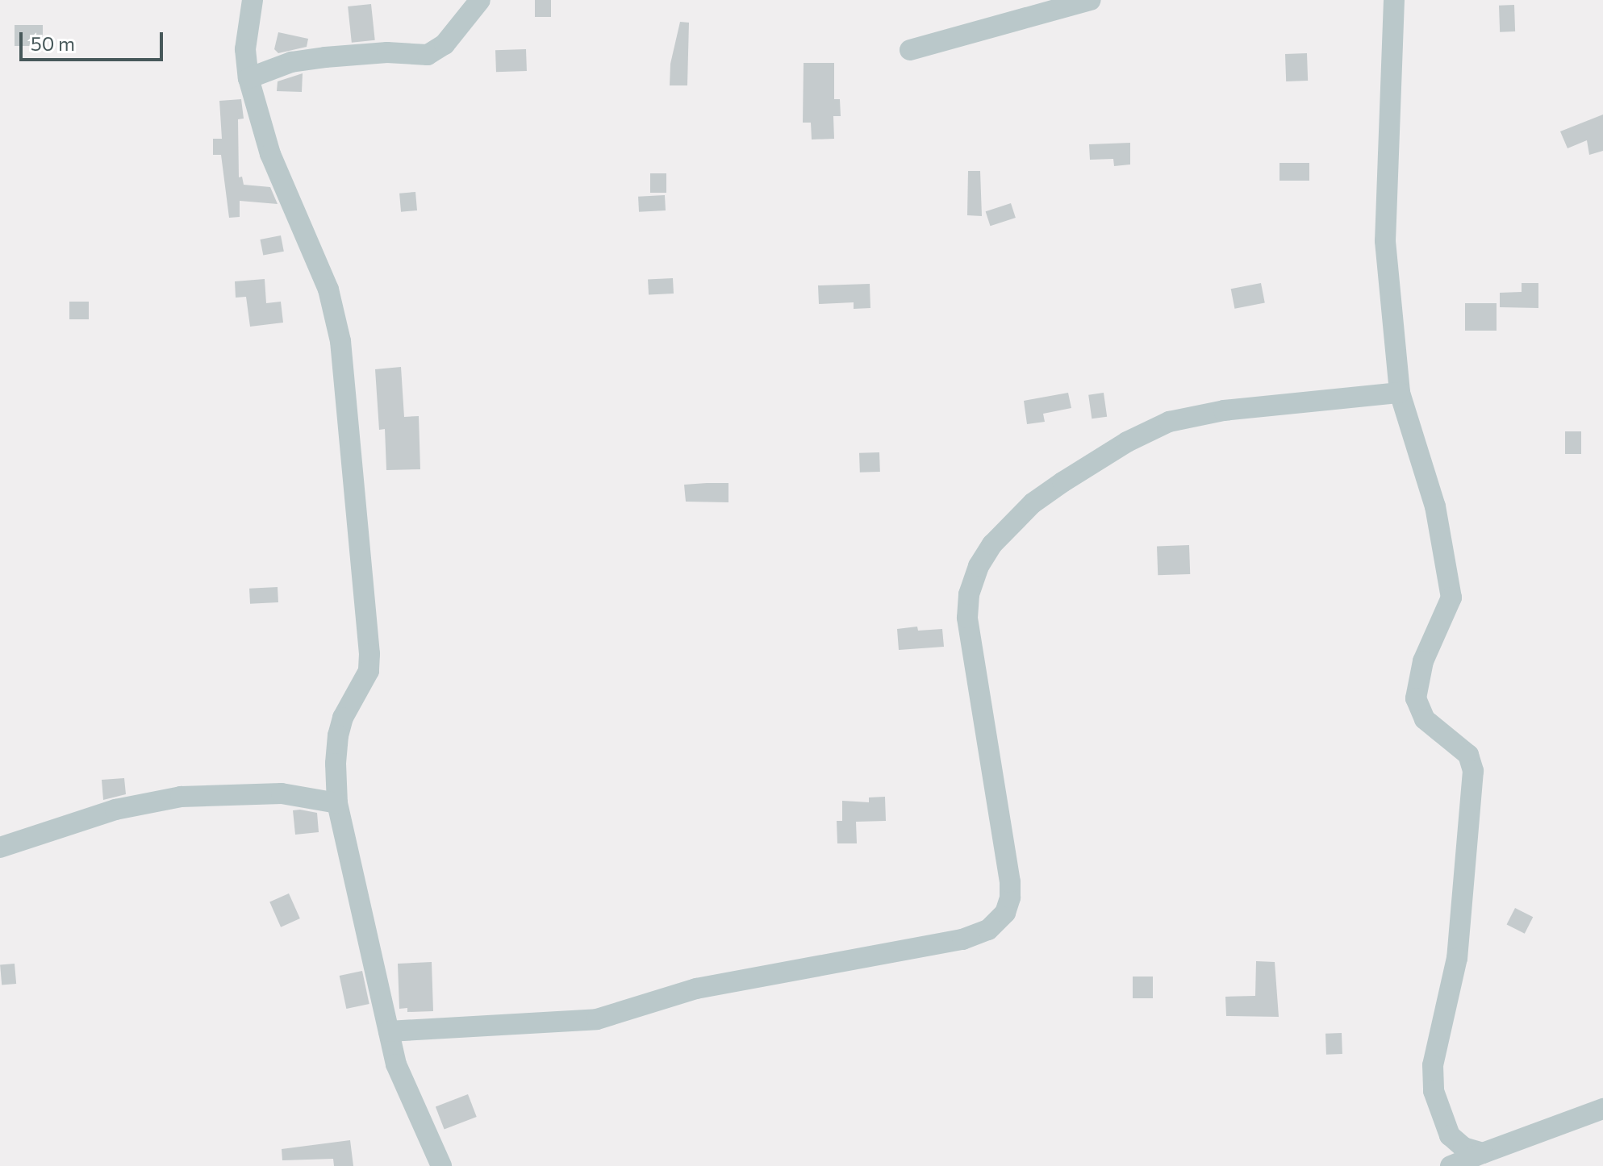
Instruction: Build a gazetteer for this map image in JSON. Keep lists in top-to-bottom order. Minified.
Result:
{"scale_bar":"50 m"}
